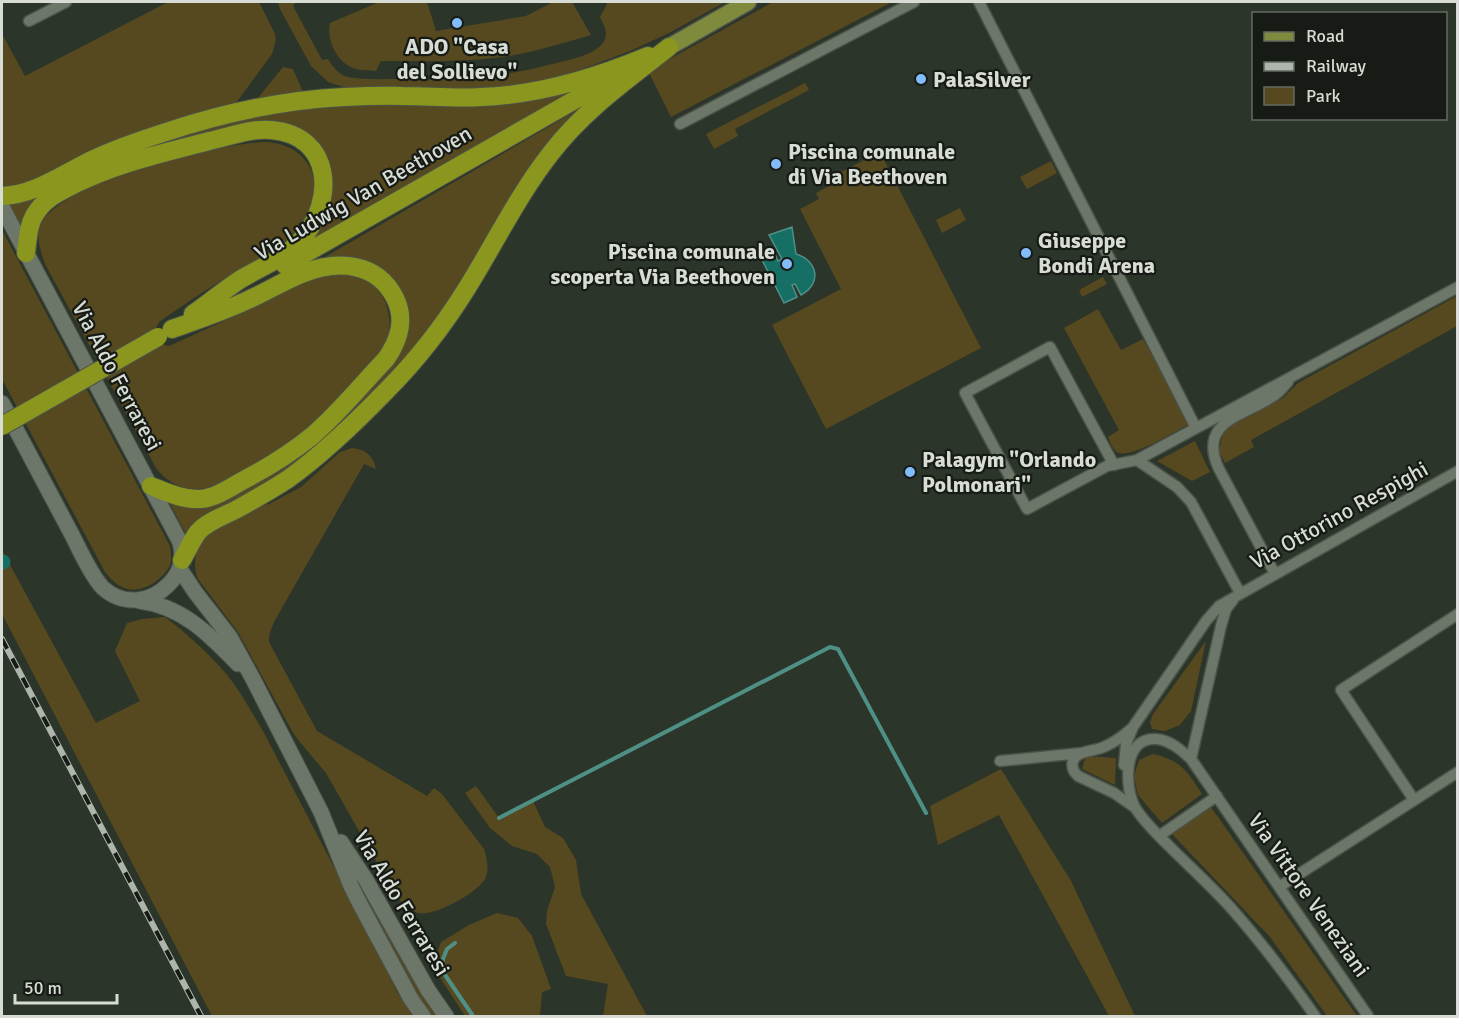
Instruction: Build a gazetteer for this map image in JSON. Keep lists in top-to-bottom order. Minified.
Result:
{"streets":{"highway":["Via Ludwig Van Beethoven"],"main road":["Via Aldo Ferraresi"],"street":["Via Ottorino Respighi","Via Vittore Veneziani"]},"crossings":[["Via Ottorino Respighi","Via Vittore Veneziani"]],"places":["ADO \"Casa del Sollievo\"","PalaSilver","Piscina comunale di Via Beethoven","Giuseppe Bondi Arena","Piscina comunale scoperta Via Beethoven","Palagym \"Orlando Polmonari\""],"legend":["Road","Railway","Park"],"scale_bar":"50 m"}
